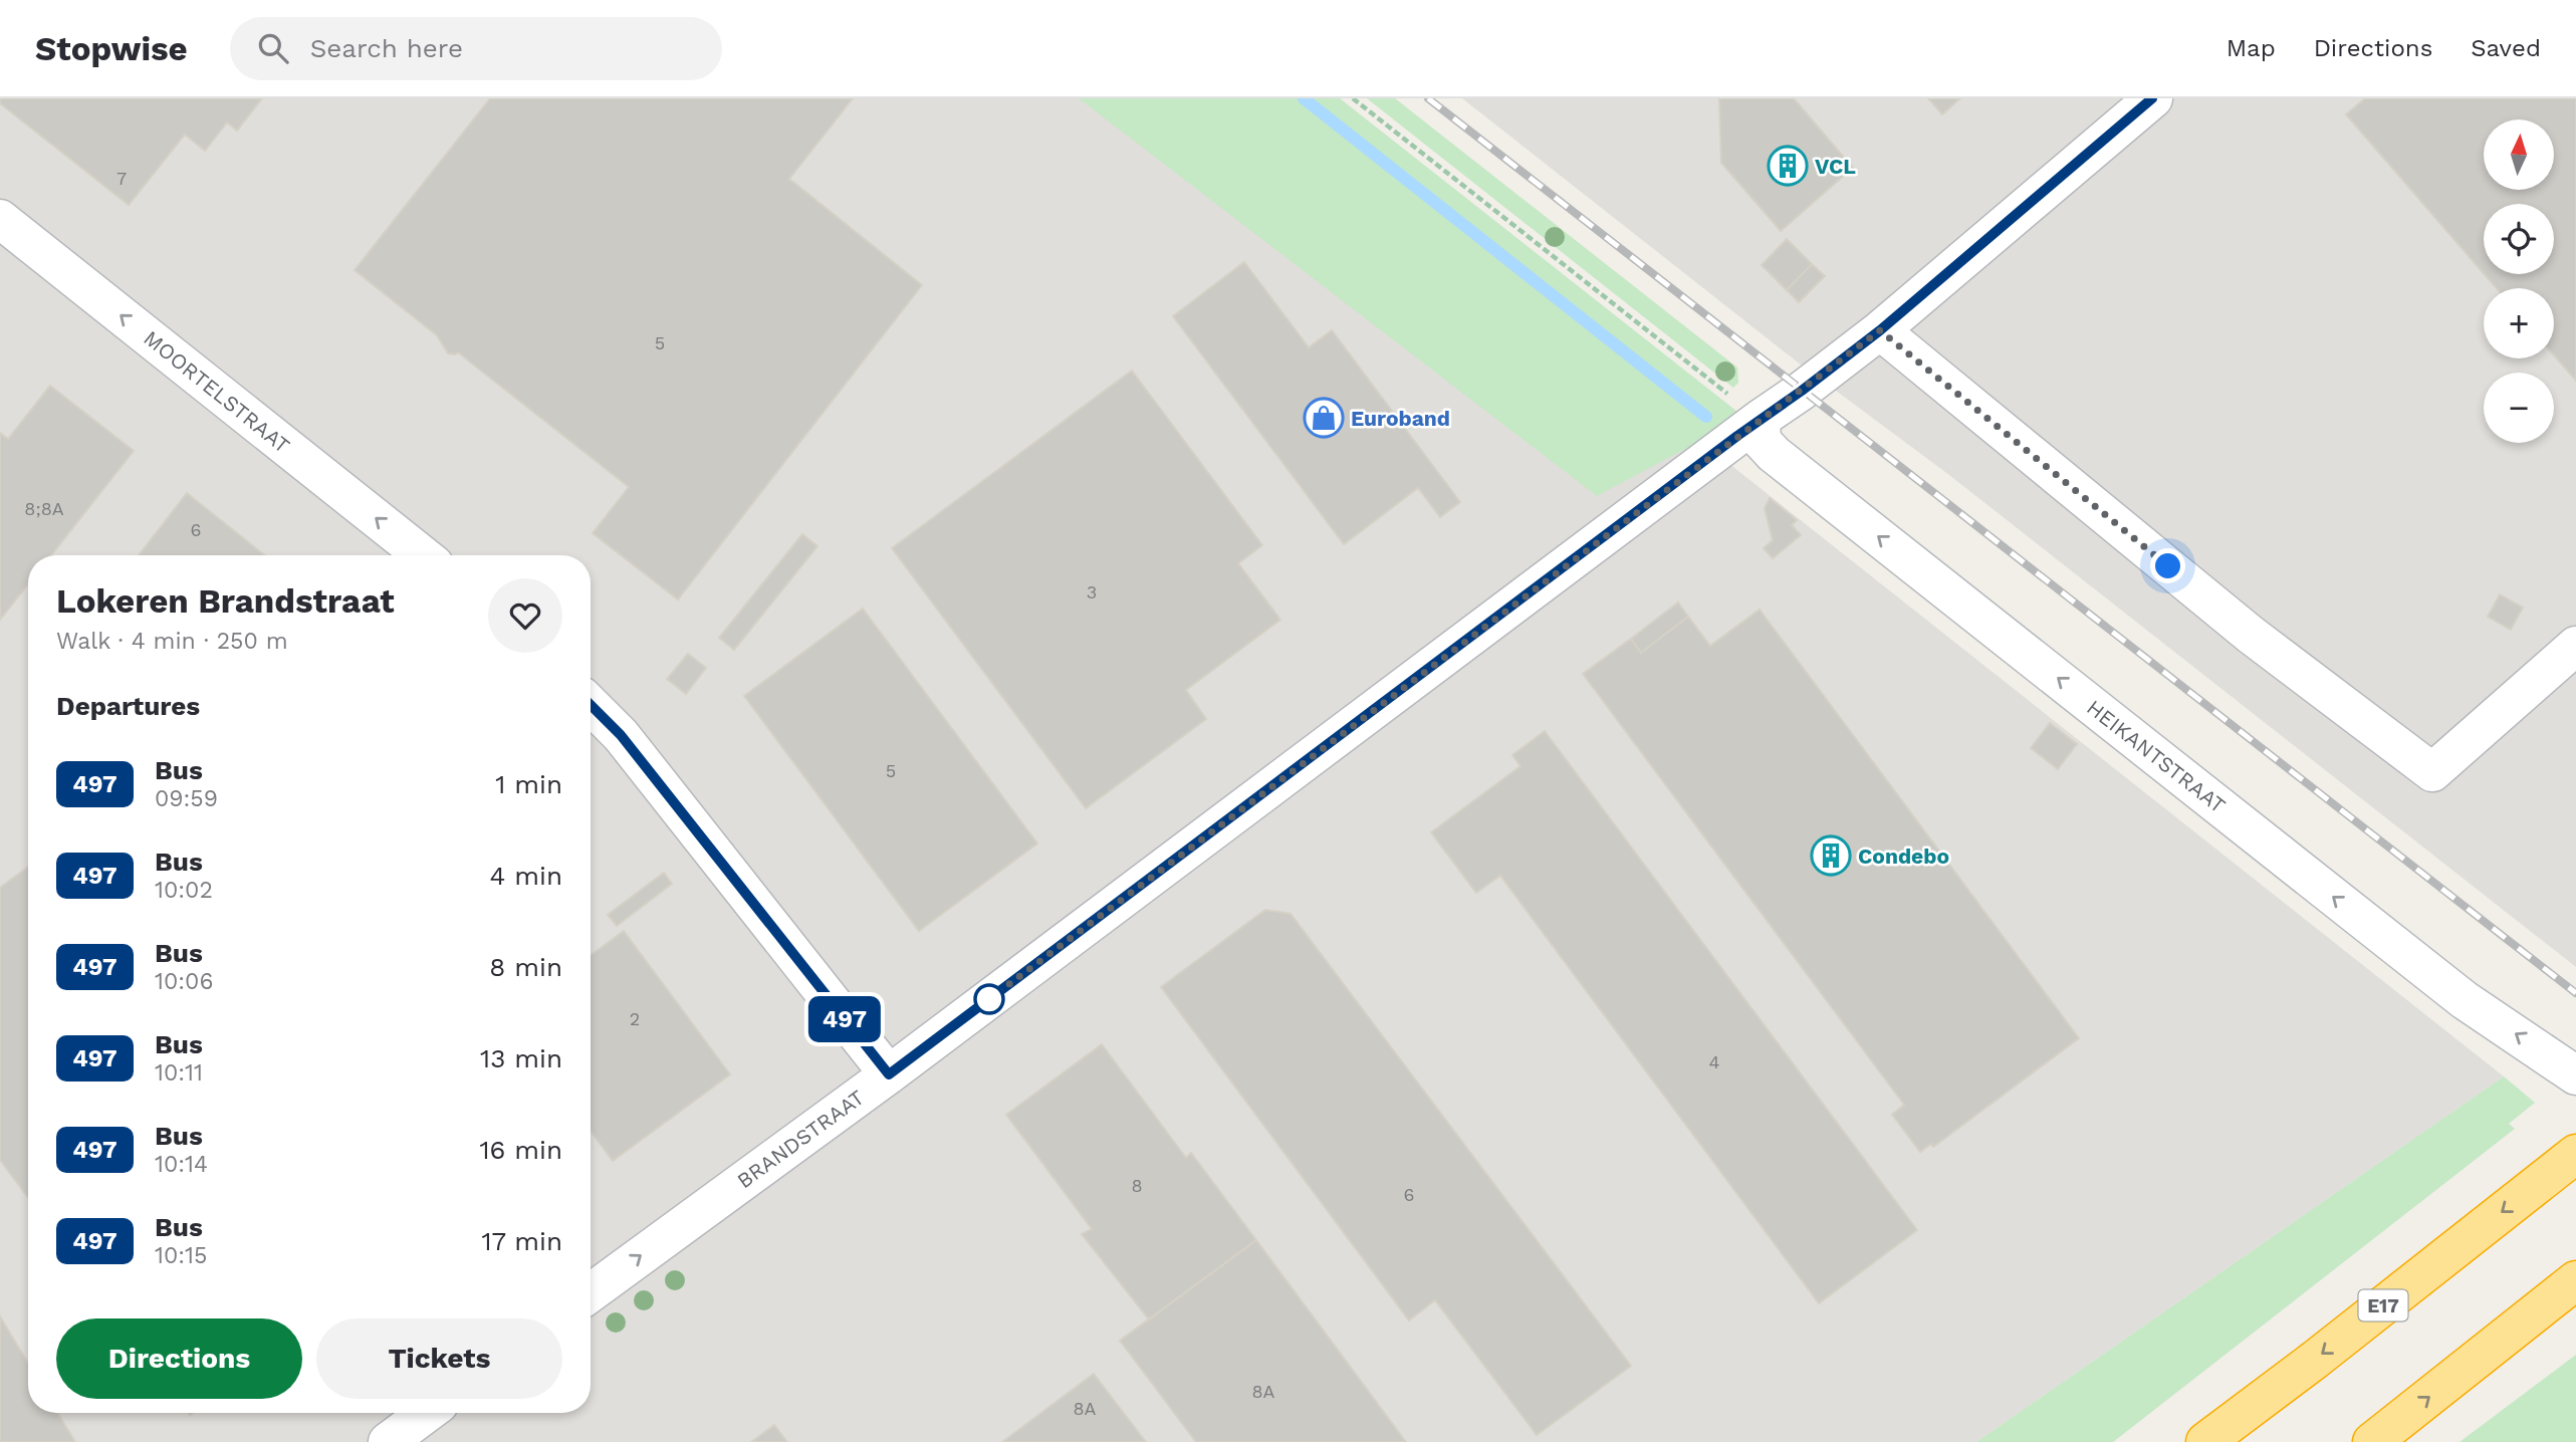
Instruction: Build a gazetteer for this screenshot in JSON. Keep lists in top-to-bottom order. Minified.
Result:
{"streets":{"highway":["E17"],"street":["MOORTELSTRAAT","HEIKANTSTRAAT","BRANDSTRAAT"]},"crossings":[["HEIKANTSTRAAT","BRANDSTRAAT"]],"one_way":["MOORTELSTRAAT","HEIKANTSTRAAT"],"places":{"building":["VCL","Condebo"],"shop":["Euroband"]},"lines":["bus line 497"],"house_numbers":["7","5","8;8A","6","3","5","2","4","8","6","8A","8A"],"north":"top","page":{"header":"Stopwise","search":"Search here","nav":["Map","Directions","Saved"],"on_map":"497","map_buttons":["+","−"],"heading":[["Lokeren Brandstraat","Walk · 4 min · 250 m"],"Departures"],"list":[{"mark":"497","name":"Bus","note":"09:59","value":"1 min"},{"mark":"497","name":"Bus","note":"10:02","value":"4 min"},{"mark":"497","name":"Bus","note":"10:06","value":"8 min"},{"mark":"497","name":"Bus","note":"10:11","value":"13 min"},{"mark":"497","name":"Bus","note":"10:14","value":"16 min"},{"mark":"497","name":"Bus","note":"10:15","value":"17 min"}],"buttons":["Directions","Tickets"]}}
